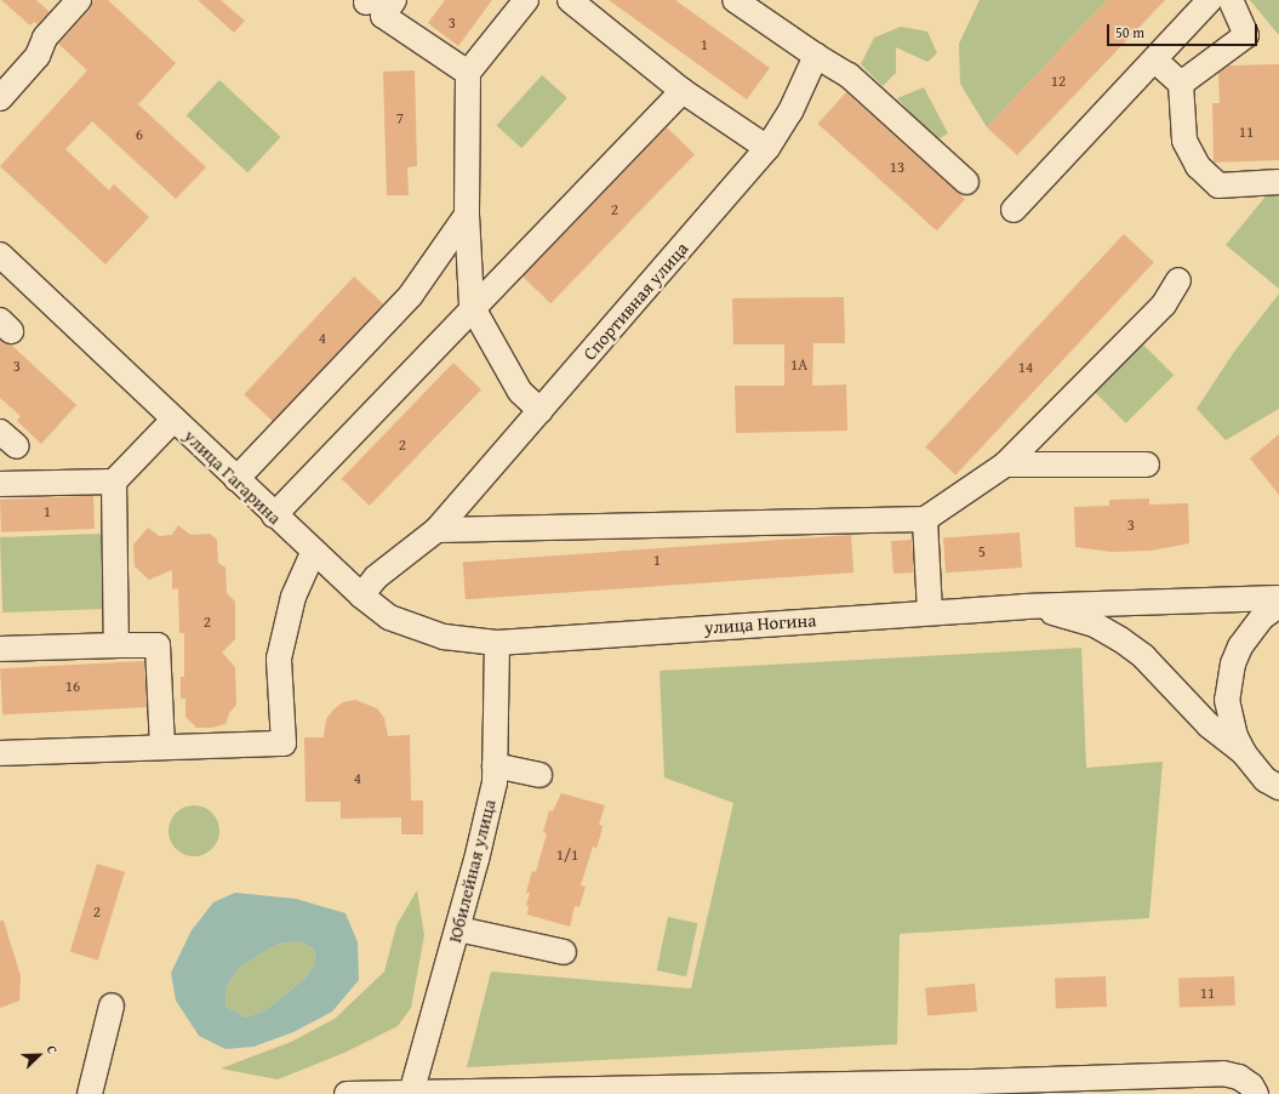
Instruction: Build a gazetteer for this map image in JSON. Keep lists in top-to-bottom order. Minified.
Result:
{"streets":{"street":["Спортивная улица","улица Гагарина","улица Ногина","Юбилейная улица"]},"crossings":[["Спортивная улица","улица Гагарина"],["улица Гагарина","улица Ногина"],["улица Гагарина","Юбилейная улица"],["улица Ногина","Юбилейная улица"]],"house_numbers":["3","1","12","7","11","6","13","2","4","1А","3","14","2","1","3","5","1","2","16","4","1/1","2","11"],"scale_bar":"50 m","north":"top right"}
